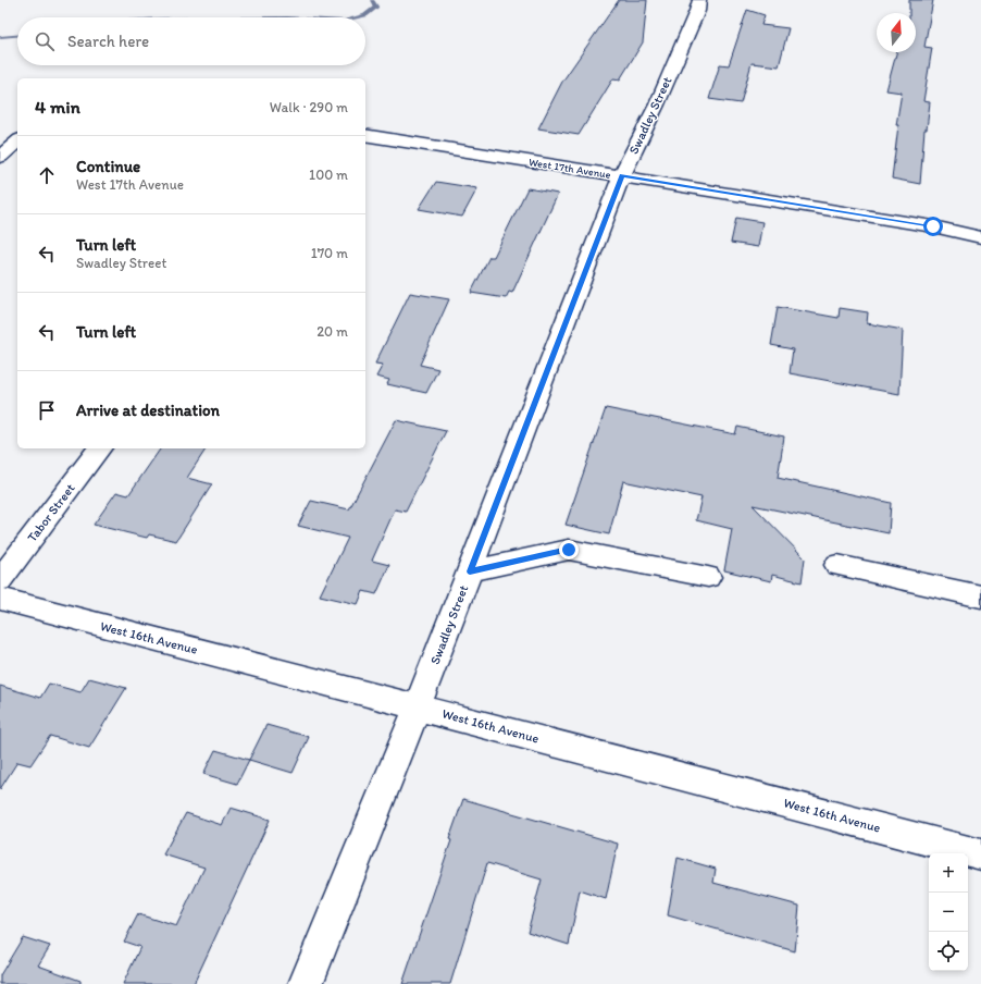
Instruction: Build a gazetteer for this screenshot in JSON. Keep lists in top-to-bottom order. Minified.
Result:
{"streets":{"street":["Swadley Street","West 17th Avenue","Tabor Street","West 16th Avenue"]},"crossings":[["Swadley Street","West 17th Avenue"],["Swadley Street","West 16th Avenue"]],"north":"top","page":{"search":"Search here","heading":["4 min","Walk · 290 m"],"list":[["Continue","West 17th Avenue","100 m"],["Turn left","Swadley Street","170 m"],["Turn left","20 m"],"Arrive at destination"],"map_buttons":["+","−"]}}
